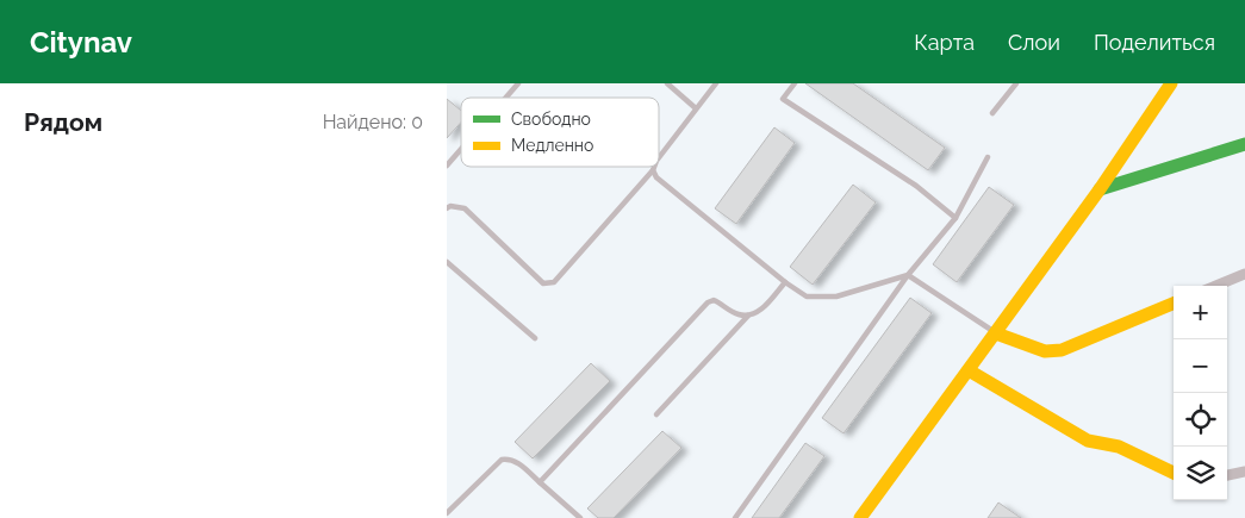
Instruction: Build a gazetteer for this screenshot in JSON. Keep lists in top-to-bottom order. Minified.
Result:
{"legend":["Свободно","Медленно"],"page":{"header":"Citynav","nav":["Карта","Слои","Поделиться"],"heading":["Рядом","Найдено: 0"],"map_buttons":["+","−"]}}
